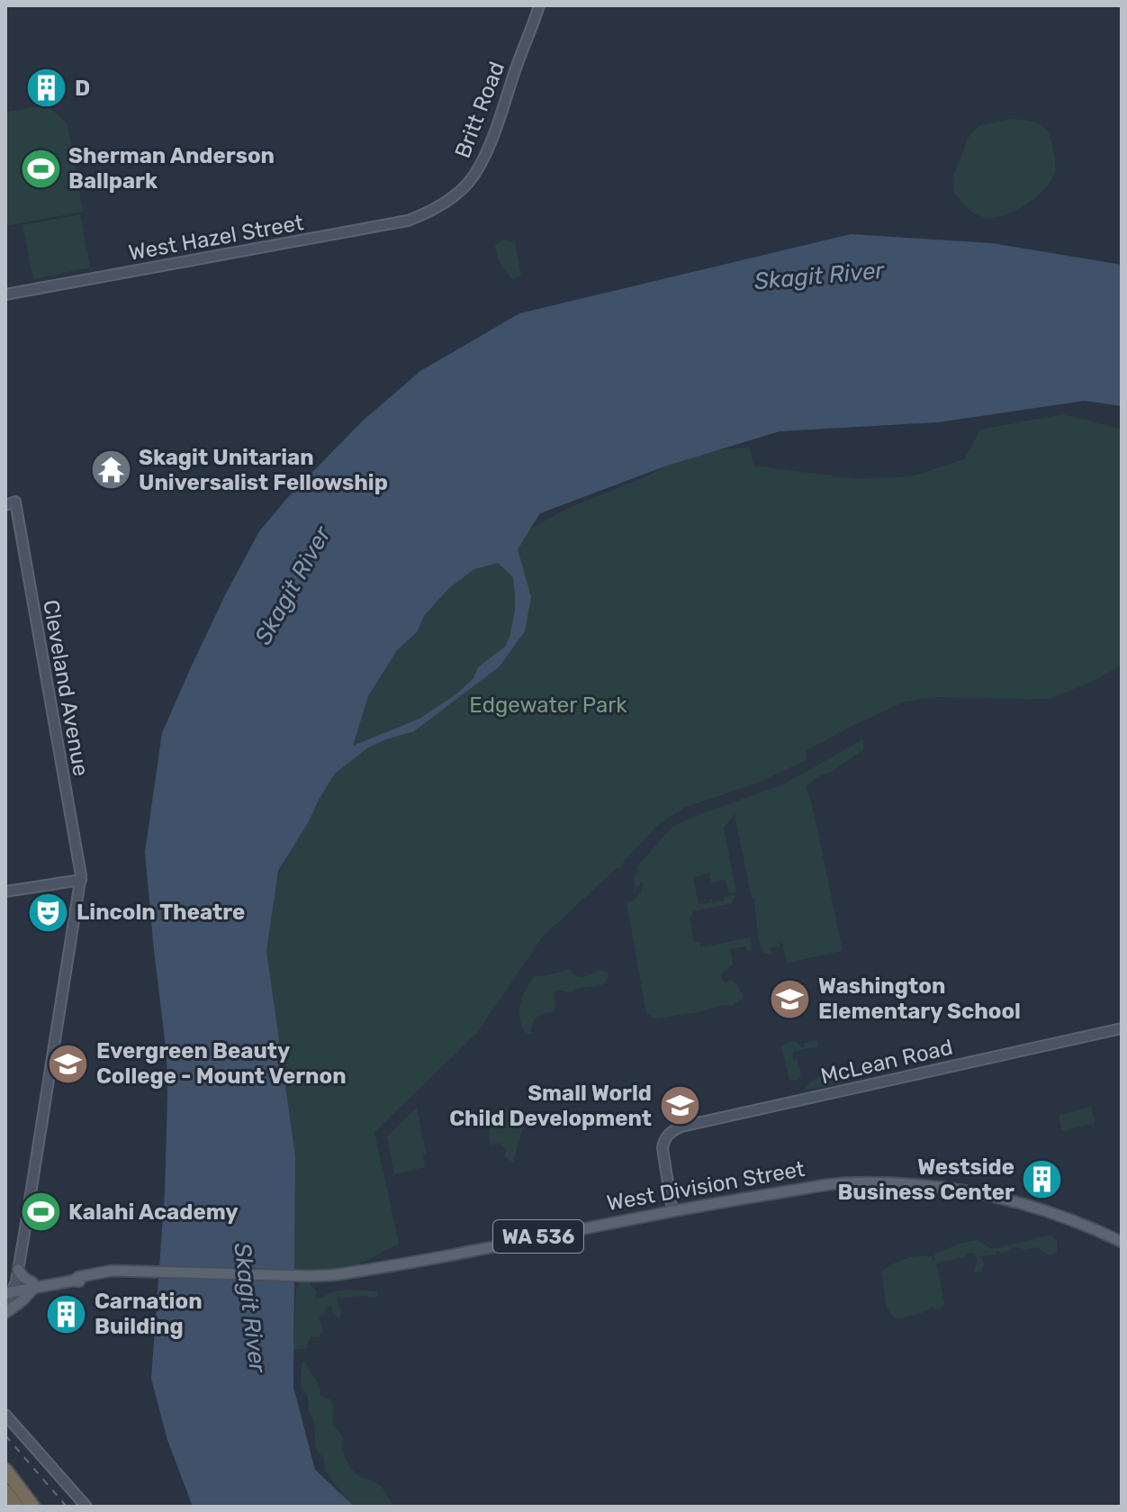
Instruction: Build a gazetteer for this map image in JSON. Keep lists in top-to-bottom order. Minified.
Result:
{"streets":{"main road":["West Division Street","WA 536"],"street":["Britt Road","West Hazel Street","Cleveland Avenue","McLean Road"]},"crossings":[["Britt Road","West Hazel Street"],["Cleveland Avenue","West Division Street"],["McLean Road","West Division Street"]],"water":["Skagit River"],"parks":["Edgewater Park"],"places":{"building":["D","Westside Business Center","Carnation Building"],"sports":["Sherman Anderson Ballpark","Kalahi Academy"],"temple":["Skagit Unitarian Universalist Fellowship"],"theatre":["Lincoln Theatre"],"school or university":["Washington Elementary School","Evergreen Beauty College - Mount Vernon","Small World Child Development"]}}
